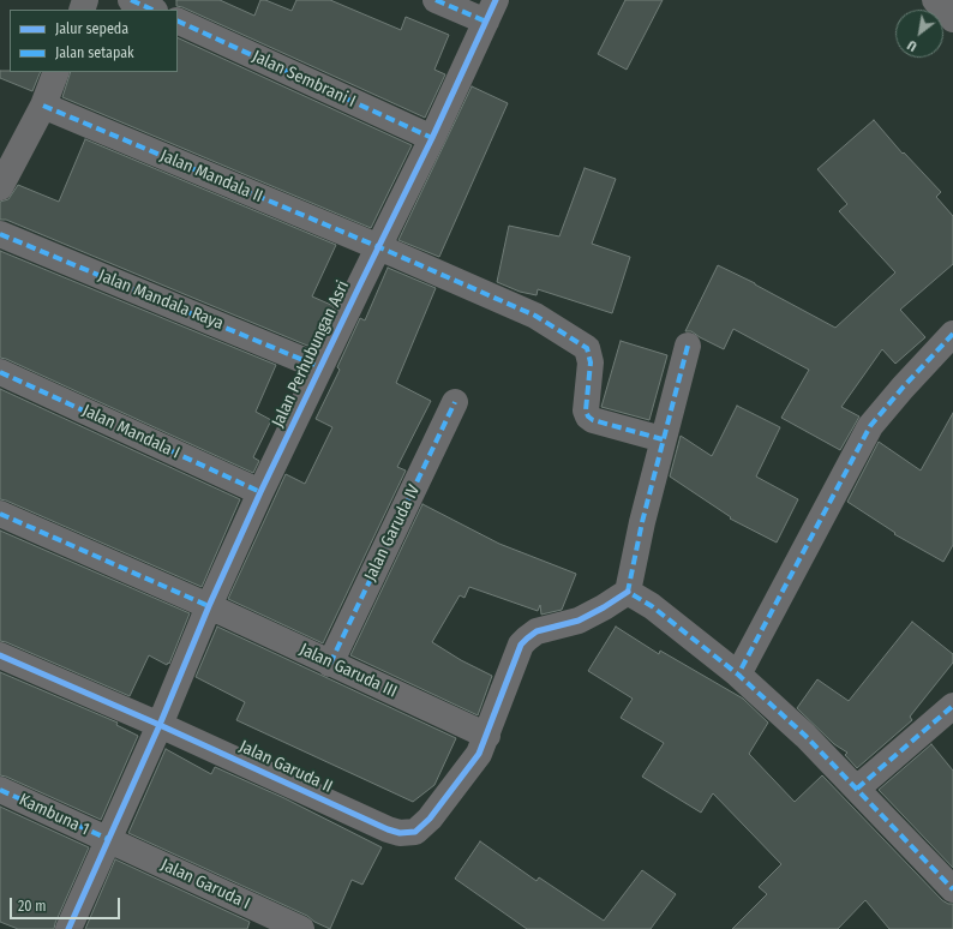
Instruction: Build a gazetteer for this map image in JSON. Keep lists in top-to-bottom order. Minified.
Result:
{"streets":{"street":["Jalan Sembrani I","Jalan Mandala II","Jalan Mandala Raya","Jalan Perhubungan Asri","Jalan Mandala I","Jalan Garuda IV","Jalan Garuda III","Jalan Garuda II","Kambuna 1","Jalan Garuda I"]},"crossings":[["Jalan Sembrani I","Jalan Perhubungan Asri"],["Jalan Mandala II","Jalan Perhubungan Asri"],["Jalan Mandala Raya","Jalan Perhubungan Asri"],["Jalan Perhubungan Asri","Jalan Mandala I"],["Jalan Perhubungan Asri","Jalan Garuda III"],["Jalan Perhubungan Asri","Jalan Garuda II"],["Jalan Perhubungan Asri","Kambuna 1"],["Jalan Perhubungan Asri","Jalan Garuda I"],["Jalan Garuda IV","Jalan Garuda III"],["Jalan Garuda III","Jalan Garuda II"],["Kambuna 1","Jalan Garuda I"]],"legend":["Jalur sepeda","Jalan setapak"],"scale_bar":"20 m","north":"bottom left"}
